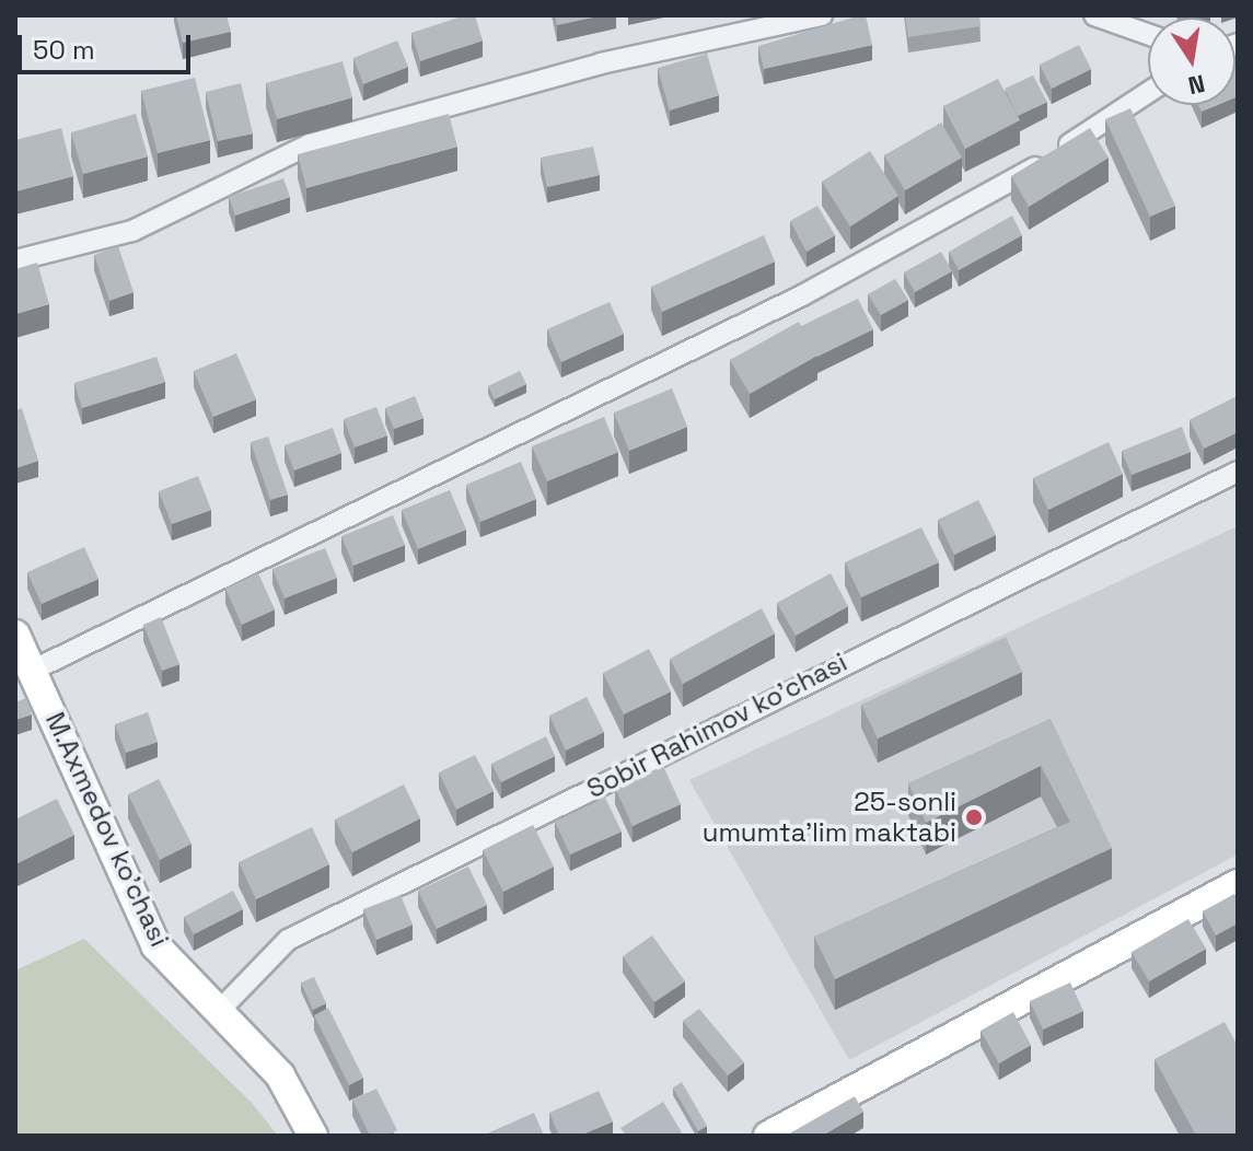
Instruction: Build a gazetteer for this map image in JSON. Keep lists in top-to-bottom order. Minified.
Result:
{"streets":{"main road":["M.Axmedov ko'chasi"],"street":["Sobir Rahimov ko'chasi"]},"crossings":[["Sobir Rahimov ko'chasi","M.Axmedov ko'chasi"]],"places":["25-sonli umumta'lim maktabi"],"scale_bar":"50 m","north":"bottom"}
